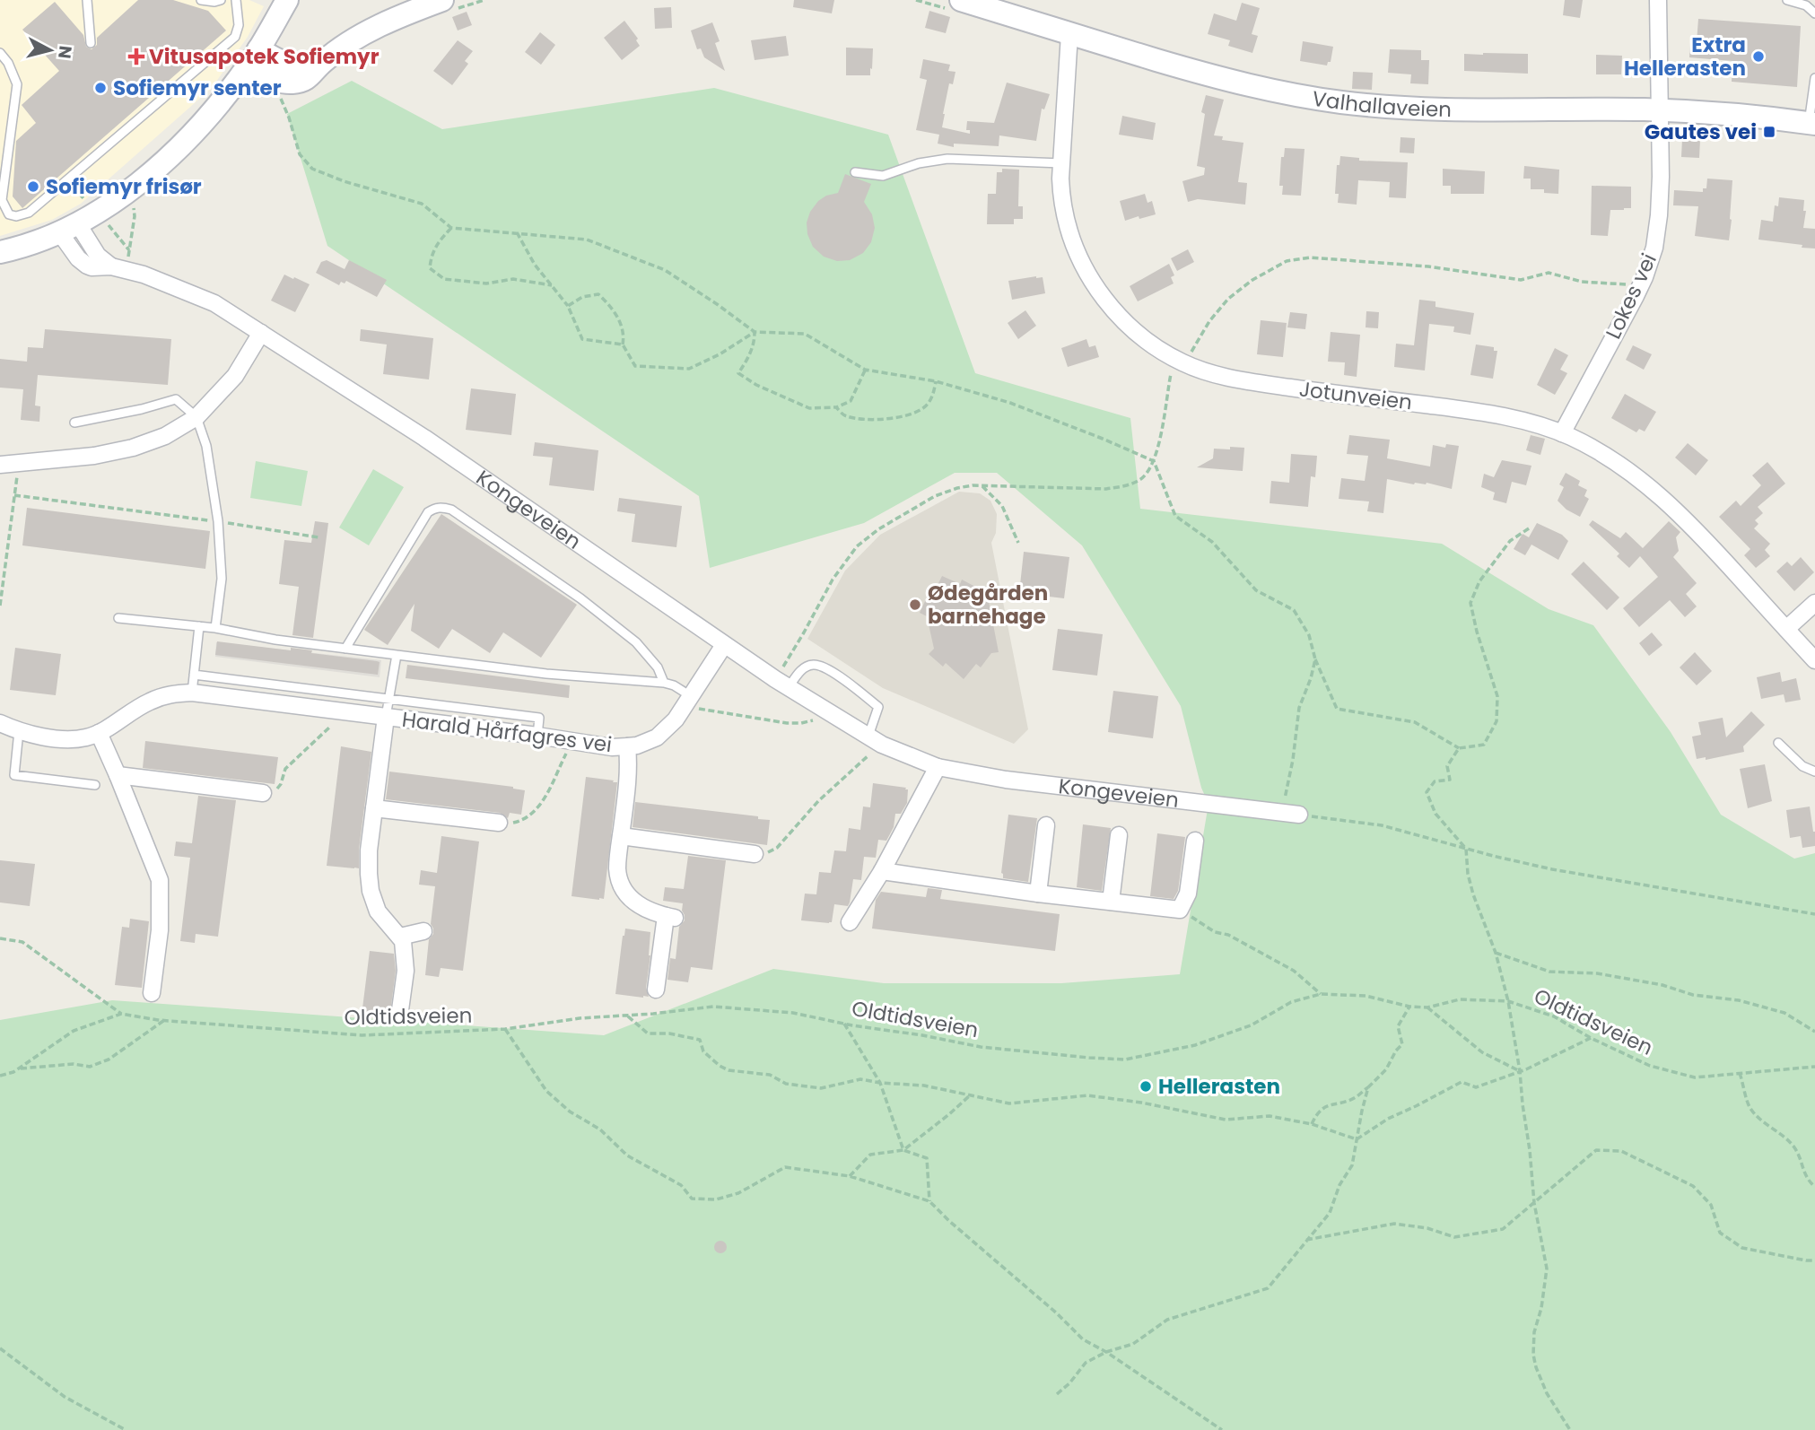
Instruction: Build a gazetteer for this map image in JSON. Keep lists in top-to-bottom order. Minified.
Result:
{"streets":{"street":["Valhallaveien","Lokes vei","Jotunveien","Kongeveien","Harald Hårfagres vei"],"path":["Oldtidsveien"]},"crossings":[["Valhallaveien","Lokes vei"],["Valhallaveien","Jotunveien"],["Lokes vei","Jotunveien"],["Kongeveien","Harald Hårfagres vei"]],"places":{"health":["Vitusapotek Sofiemyr"],"other":["Extra Hellerasten","Sofiemyr senter","Sofiemyr frisør","Ødegården barnehage","Hellerasten"],"transit":["Gautes vei"]},"north":"right"}
